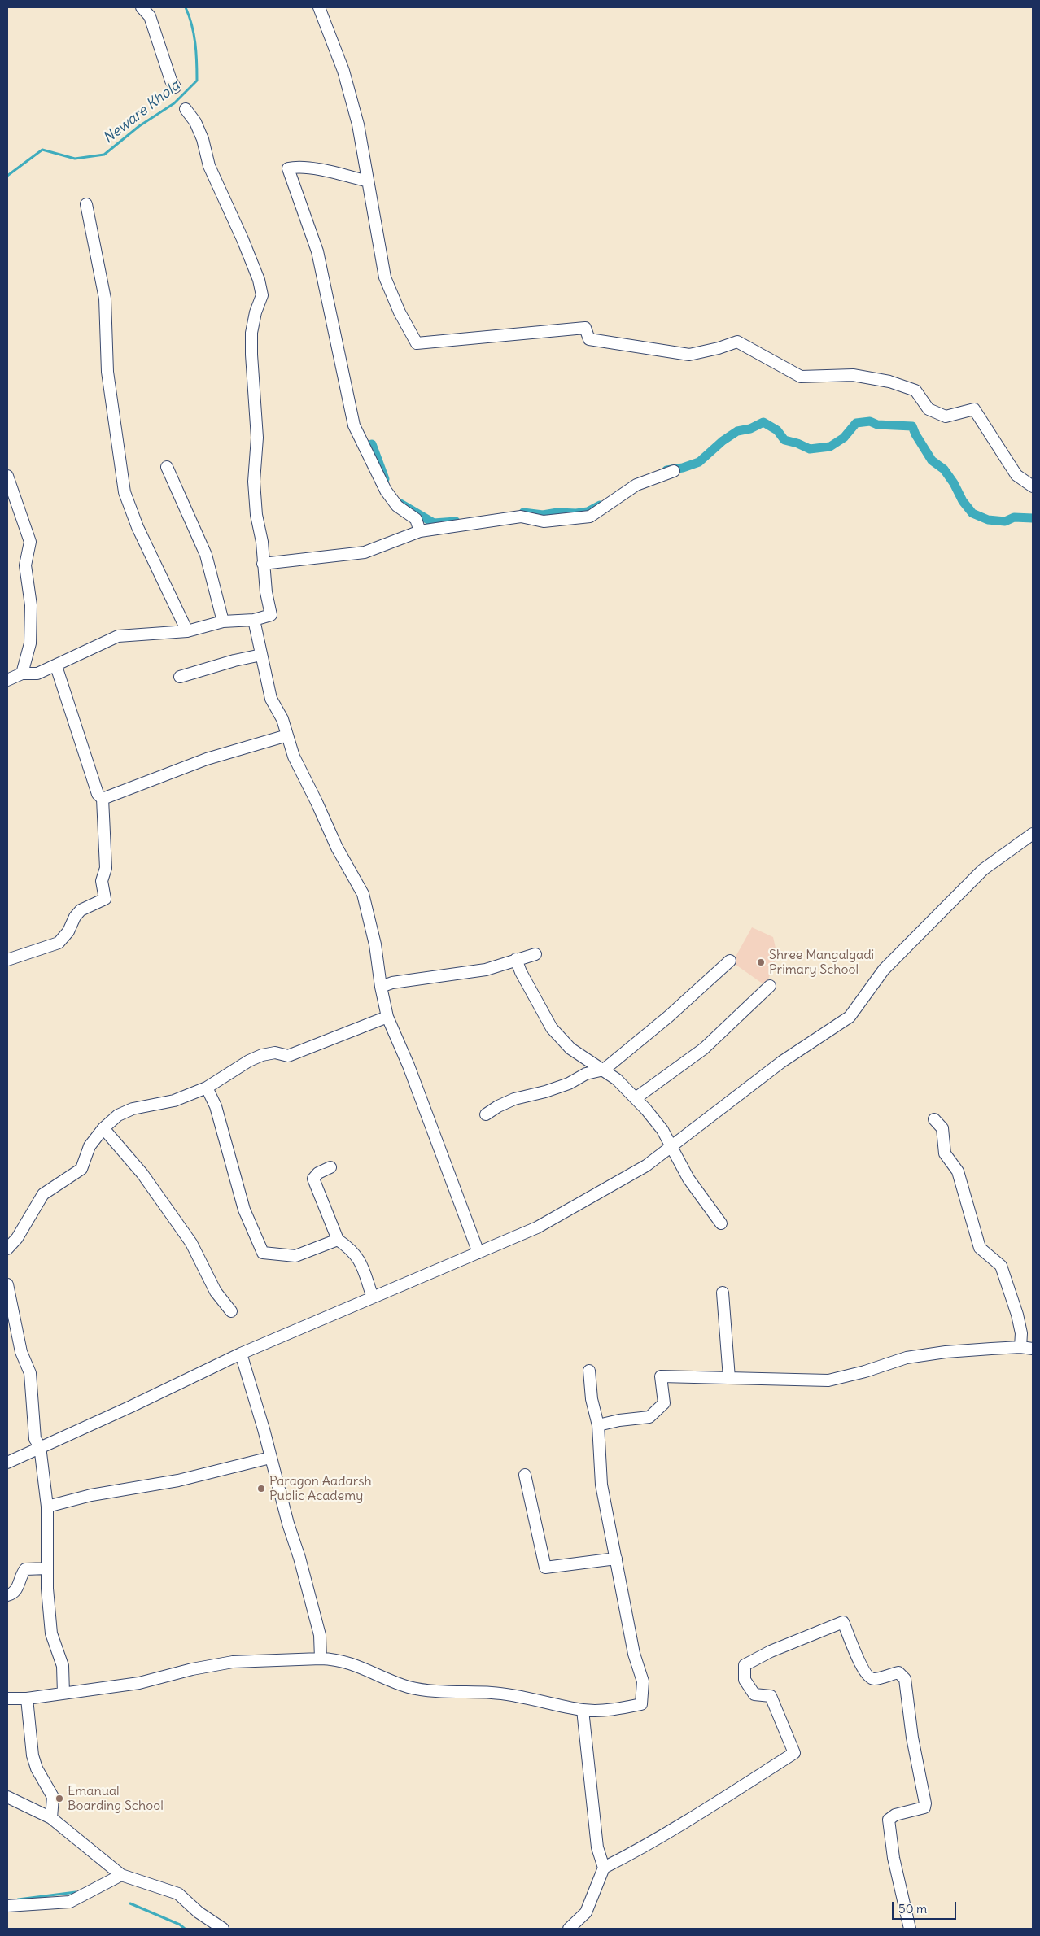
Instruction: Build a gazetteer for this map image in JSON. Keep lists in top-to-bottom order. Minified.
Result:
{"water":["Neware Khola"],"places":["Shree Mangalgadi Primary School","Paragon Aadarsh Public Academy","Emanual Boarding School"],"scale_bar":"50 m"}
